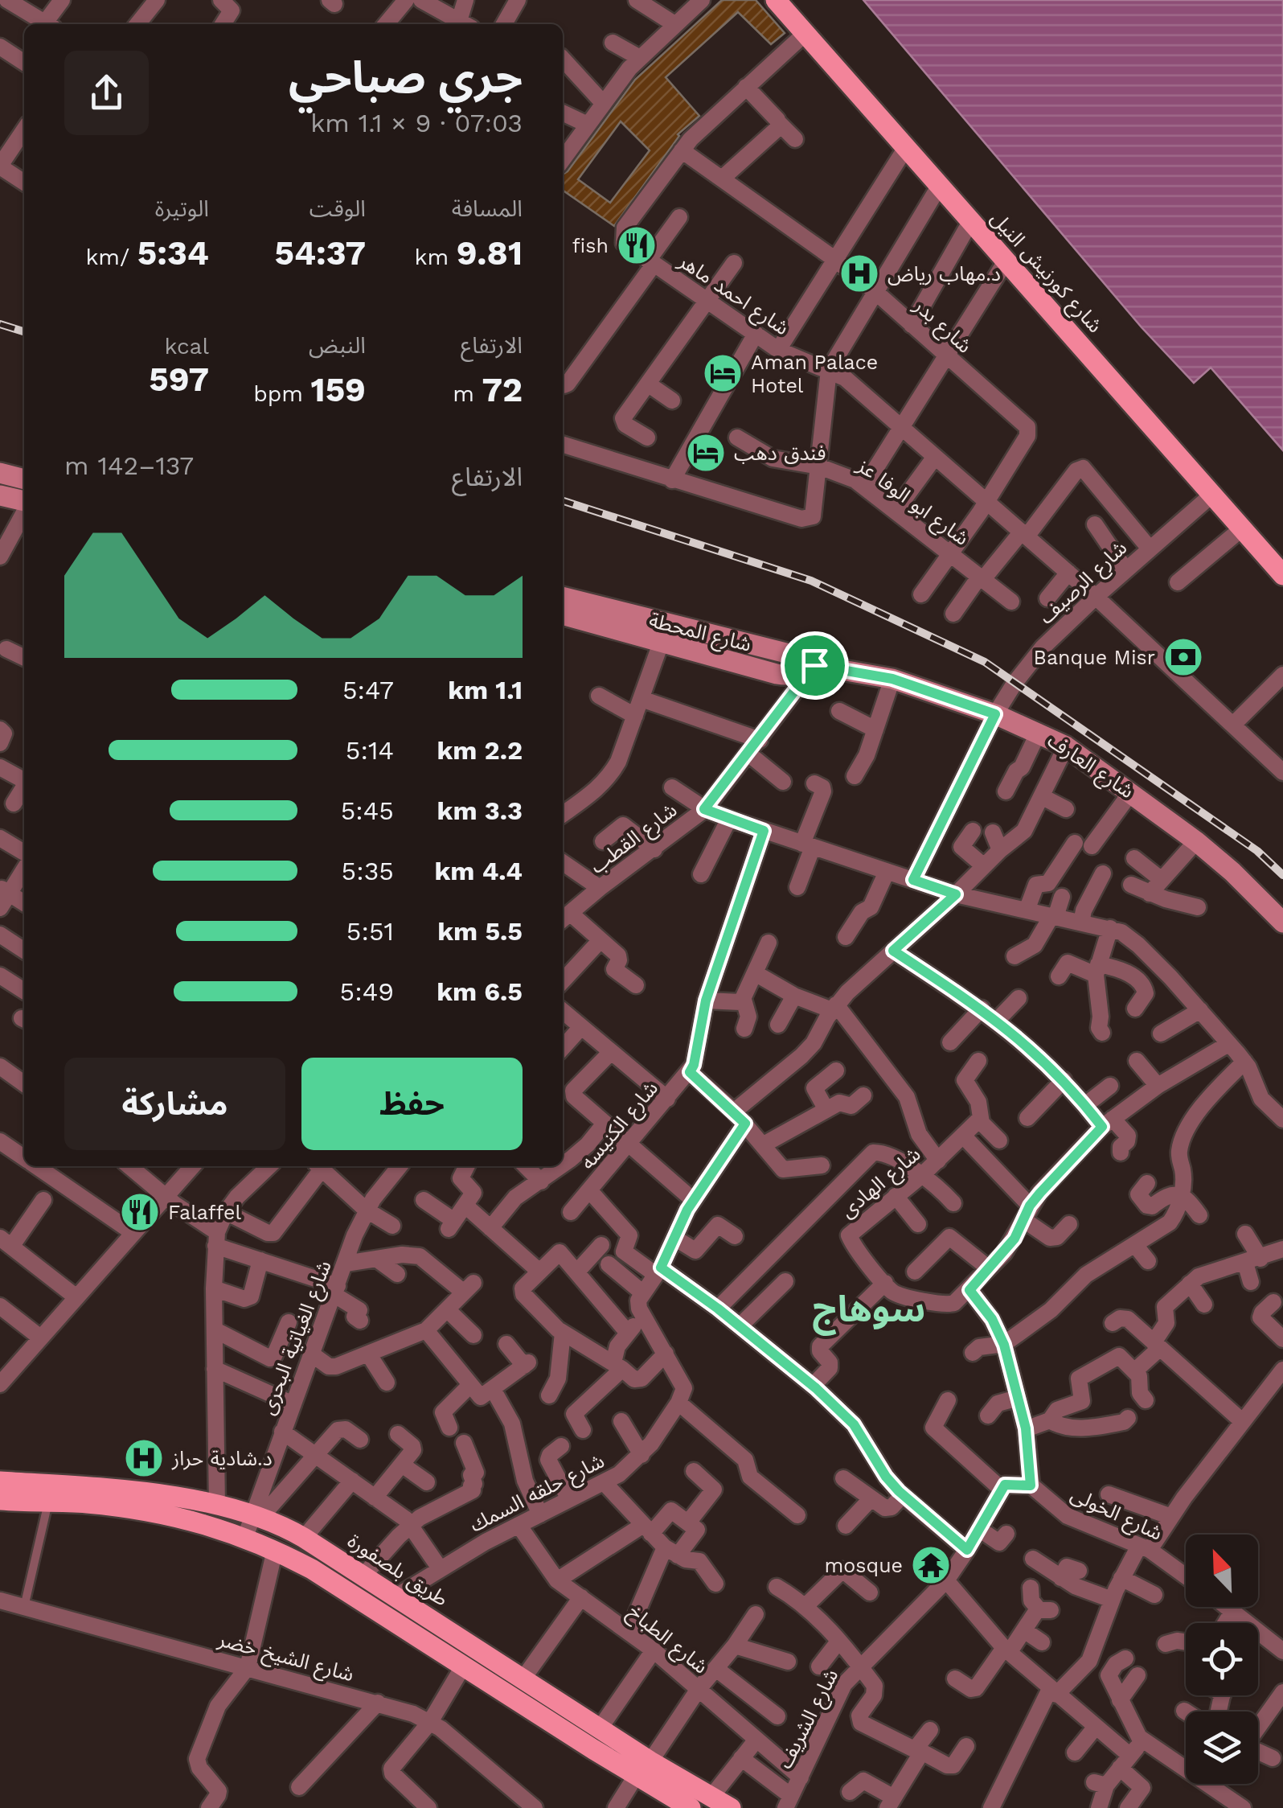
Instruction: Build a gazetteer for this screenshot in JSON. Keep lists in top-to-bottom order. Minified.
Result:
{"streets":{"main road":["شارع كورنيش النيل","طريق بلصفورة"],"street":["شارع احمد ماهر","شارع بدر","شارع ابو الوفا عز","شارع الرصيف","شارع المحطة","شارع العارف","شارع القطب","شارع الكنيسه","شارع الهادى","شارع الغياتية البحرى","شارع حلقه السمك","شارع الخولى","شارع الطباخ","شارع الشيخ خضر","شارع الشريف"]},"crossings":[["شارع كورنيش النيل","شارع الرصيف"],["شارع احمد ماهر","شارع بدر"],["شارع احمد ماهر","شارع الرصيف"],["شارع الرصيف","شارع العارف"],["شارع المحطة","شارع العارف"],["شارع المحطة","شارع القطب"],["شارع العارف","شارع القطب"],["شارع الغياتية البحرى","طريق بلصفورة"],["شارع حلقه السمك","طريق بلصفورة"],["شارع حلقه السمك","شارع الطباخ"],["شارع الطباخ","شارع الشريف"]],"districts":["سوهاج"],"places":{"restaurant":["fish","Falaffel"],"hospital":["د.مهاب رياض","د.شادية حراز"],"hotel":["Aman Palace Hotel","فندق دهب"],"bank":["Banque Misr"],"temple":["mosque"]},"north":"top left","page":{"heading":["جري صباحي","07:03 · 9 × 1.1 km"],"stats":[["المسافة","9.81 km"],["الوقت","54:37"],["الوتيرة","5:34 /km"],["الارتفاع","72 m"],["النبض","159 bpm"],["kcal","597"]],"chart":["الارتفاع","137–142 m"],"list":[{"name":"1.1 km","note":"5:47"},{"name":"2.2 km","note":"5:14"},{"name":"3.3 km","note":"5:45"},{"name":"4.4 km","note":"5:35"},{"name":"5.5 km","note":"5:51"},{"name":"6.5 km","note":"5:49"}],"buttons":["حفظ","مشاركة"]}}
